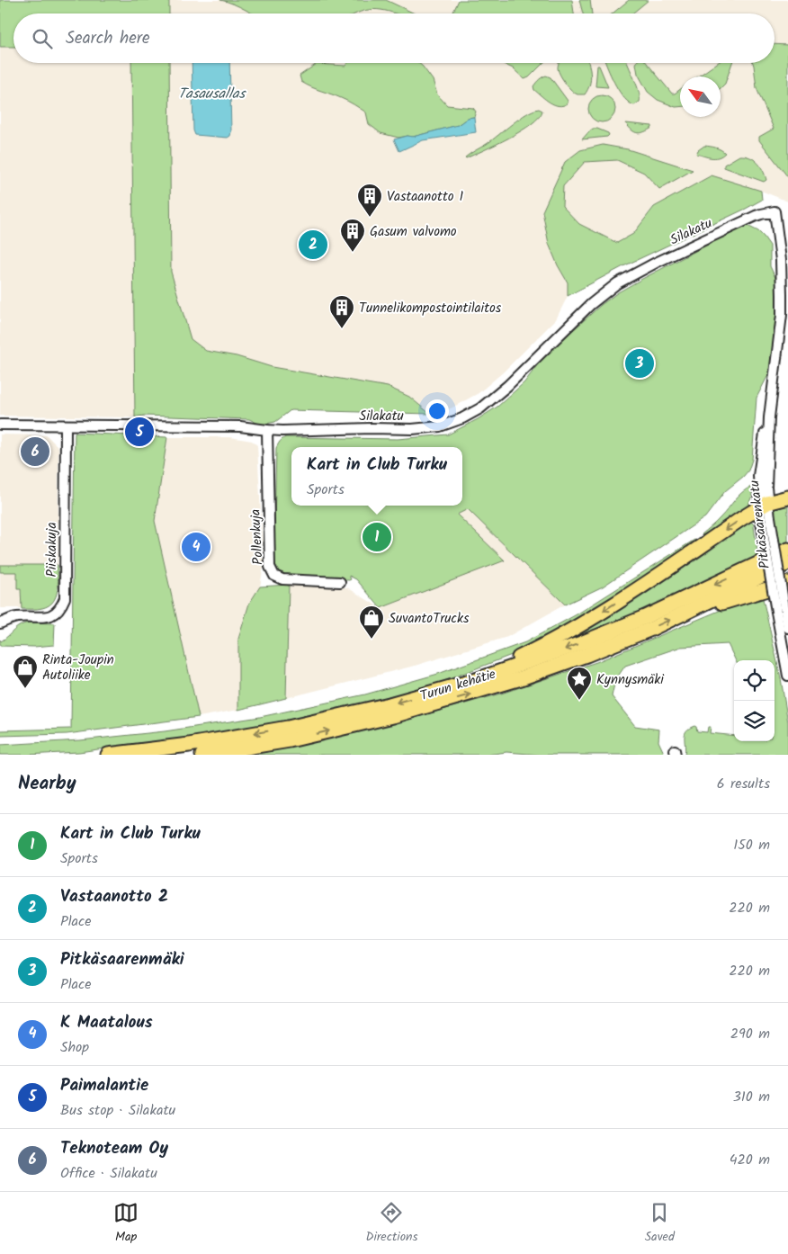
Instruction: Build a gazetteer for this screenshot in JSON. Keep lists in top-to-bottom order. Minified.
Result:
{"streets":{"highway":["Turun kehätie"],"street":["Silakatu","Pitkäsaarenkatu","Pollenkuja","Piiskakuja"]},"crossings":[["Silakatu","Pitkäsaarenkatu"],["Silakatu","Pollenkuja"],["Silakatu","Piiskakuja"]],"water":["Tasausallas"],"places":{"building":["Vastaanotto 1","Gasum valvomo","Tunnelikompostointilaitos"],"shop":["SuvantoTrucks","Rinta-Joupin Autoliike"],"place":["Kynnysmäki"]},"north":"top left","page":{"search":"Search here","pins":["2","3","5","6","1","4"],"popup":["Kart in Club Turku","Sports"],"heading":["Nearby","6 results"],"list":[{"mark":"1","name":"Kart in Club Turku","note":"Sports","value":"150 m"},{"mark":"2","name":"Vastaanotto 2","note":"Place","value":"220 m"},{"mark":"3","name":"Pitkäsaarenmäki","note":"Place","value":"220 m"},{"mark":"4","name":"K Maatalous","note":"Shop","value":"290 m"},{"mark":"5","name":"Paimalantie","note":"Bus stop · Silakatu","value":"310 m"},{"mark":"6","name":"Teknoteam Oy","note":"Office · Silakatu","value":"420 m"}],"nav":["Map","Directions","Saved"]}}
